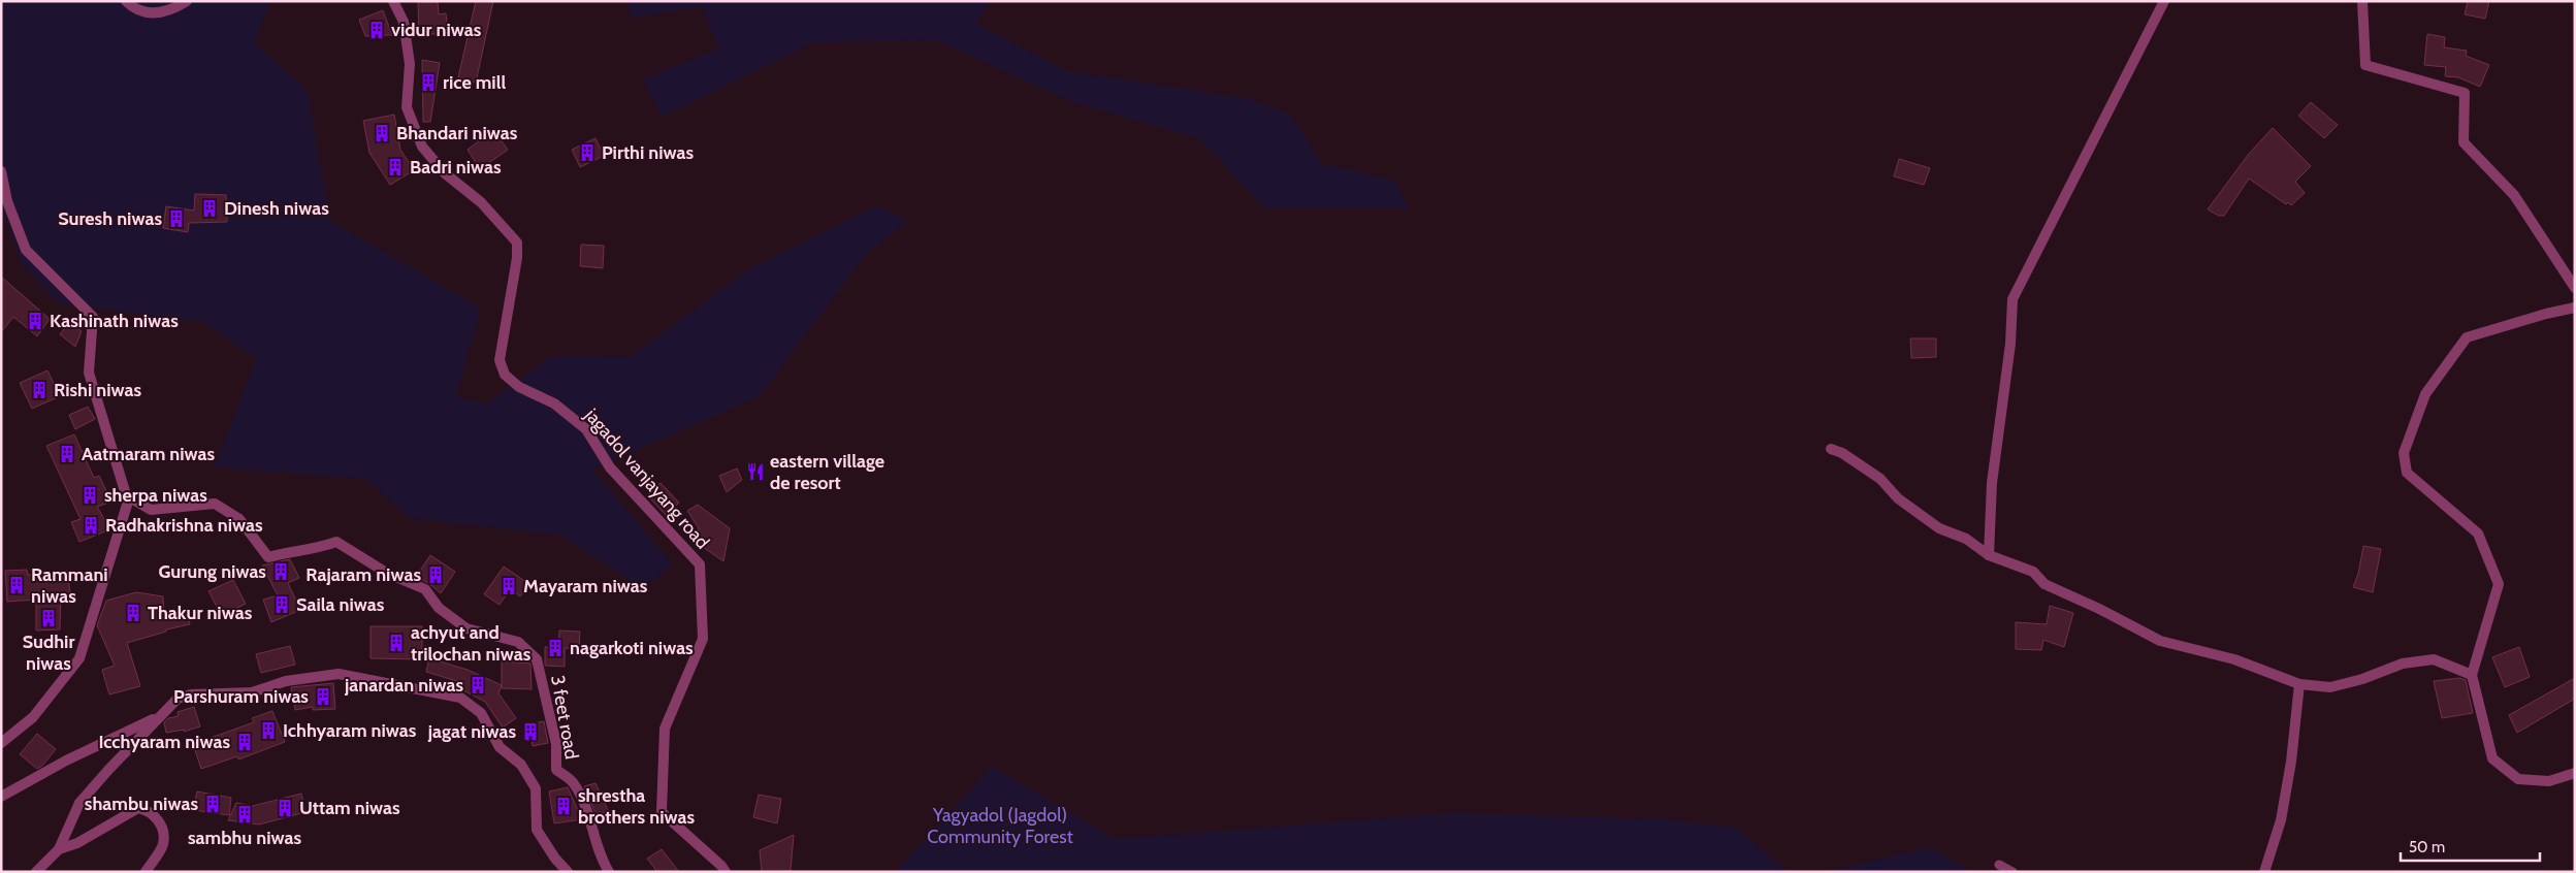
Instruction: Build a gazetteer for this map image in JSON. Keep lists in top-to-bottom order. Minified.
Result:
{"streets":{"street":["jagadol vanjayang road","3 feet road"]},"parks":["Yagyadol (Jagdol) Community Forest"],"places":{"building":["vidur niwas","rice mill","Bhandari niwas","Pirthi niwas","Badri niwas","Dinesh niwas","Suresh niwas","Kashinath niwas","Rishi niwas","Aatmaram niwas","sherpa niwas","Radhakrishna niwas","Gurung niwas","Rajaram niwas","Rammani niwas","Mayaram niwas","Saila niwas","Thakur niwas","Sudhir niwas","achyut and trilochan niwas","nagarkoti niwas","janardan niwas","Parshuram niwas","Ichhyaram niwas","jagat niwas","Icchyaram niwas","shambu niwas","shrestha brothers niwas","Uttam niwas","sambhu niwas"],"restaurant":["eastern village de resort"]},"scale_bar":"50 m"}
